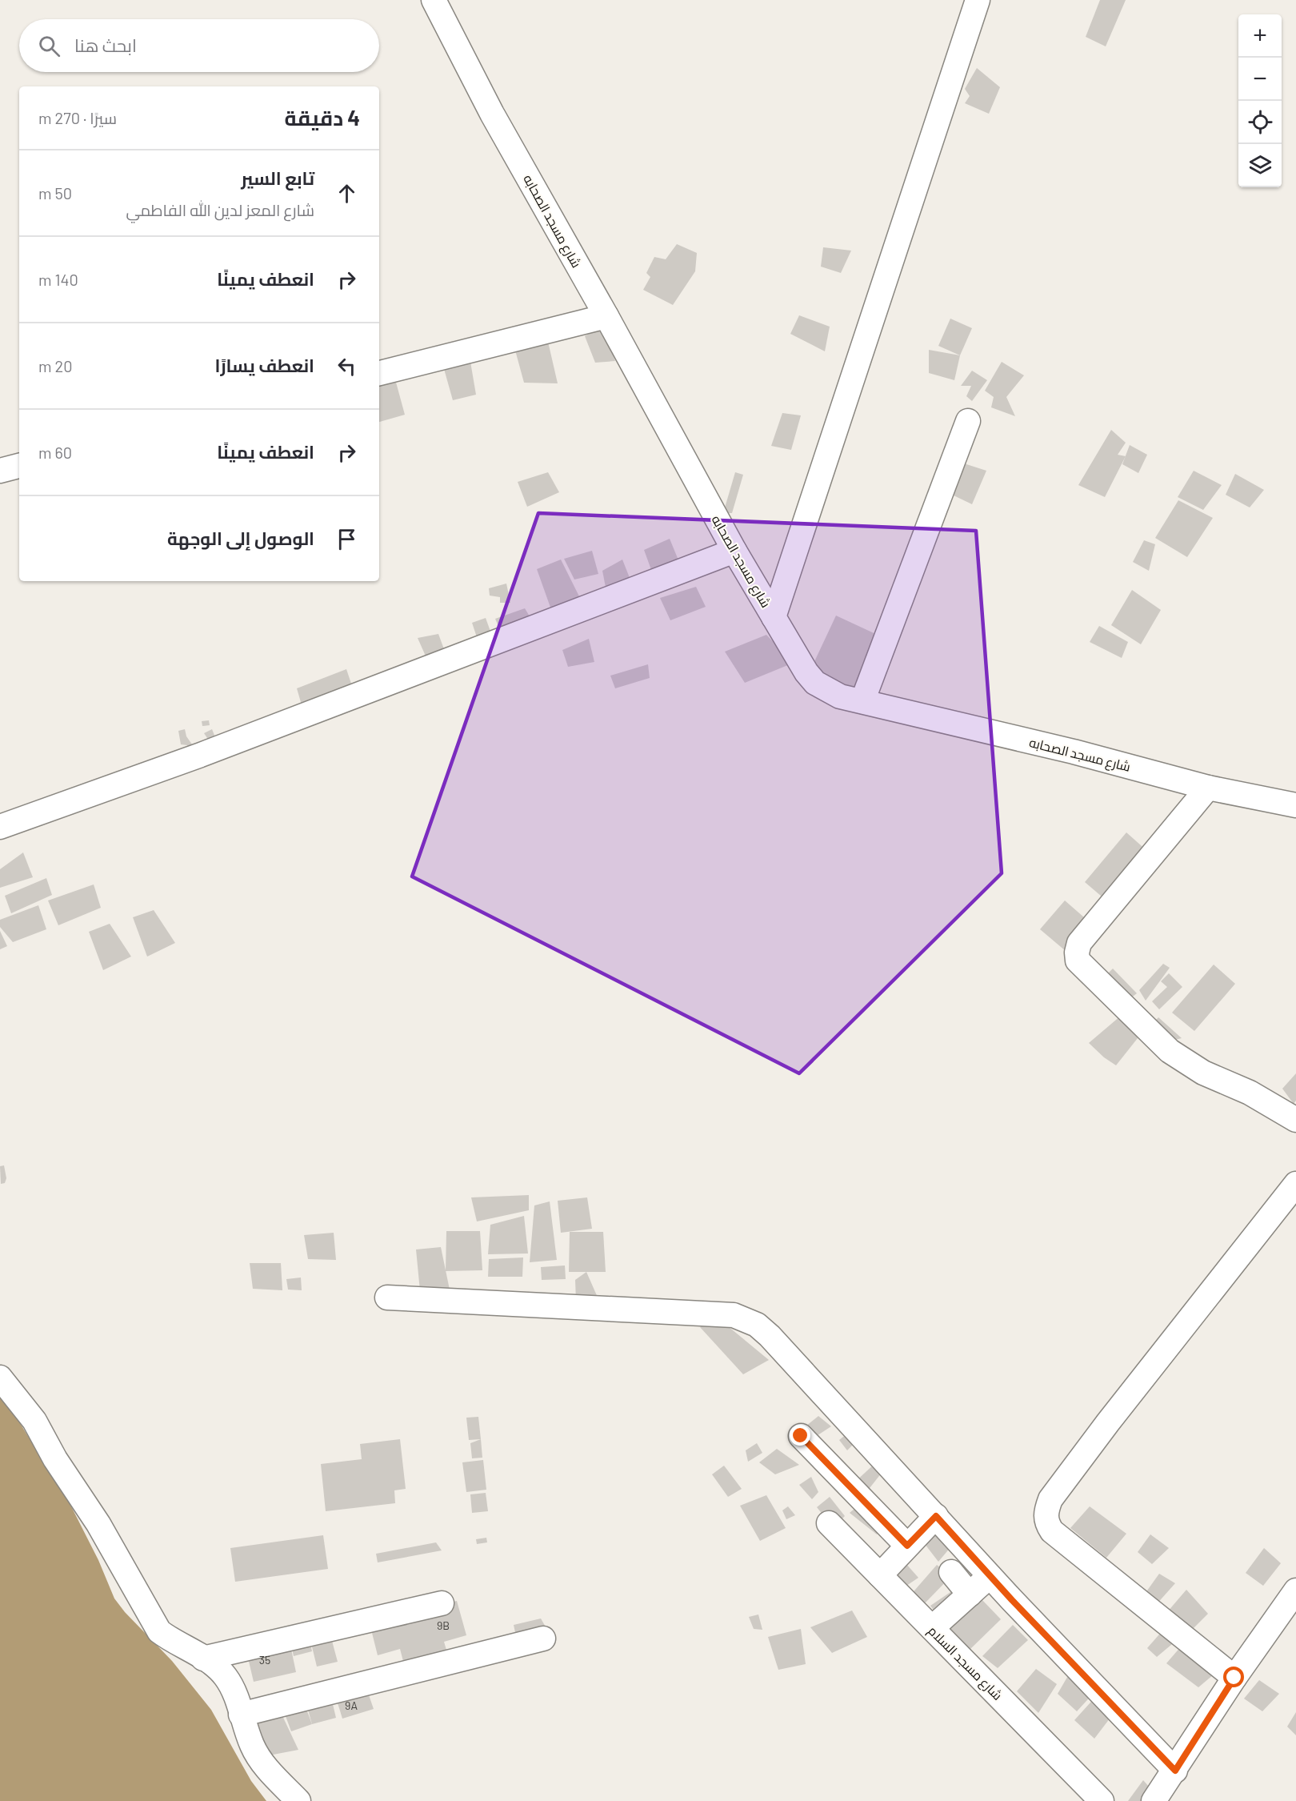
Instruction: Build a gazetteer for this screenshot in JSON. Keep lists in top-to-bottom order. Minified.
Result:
{"streets":{"street":["شارع مسجد الصحابه","شارع مسجد السلام"]},"house_numbers":["9B","35","9A"],"page":{"map_buttons":["+","−"],"search":"ابحث هنا","heading":["4 دقيقة","سيرًا · 270 m"],"list":[["تابع السير","شارع المعز لدين الله الفاطمي","50 m"],["انعطف يمينًا","140 m"],["انعطف يسارًا","20 m"],["انعطف يمينًا","60 m"],"الوصول إلى الوجهة"]}}
